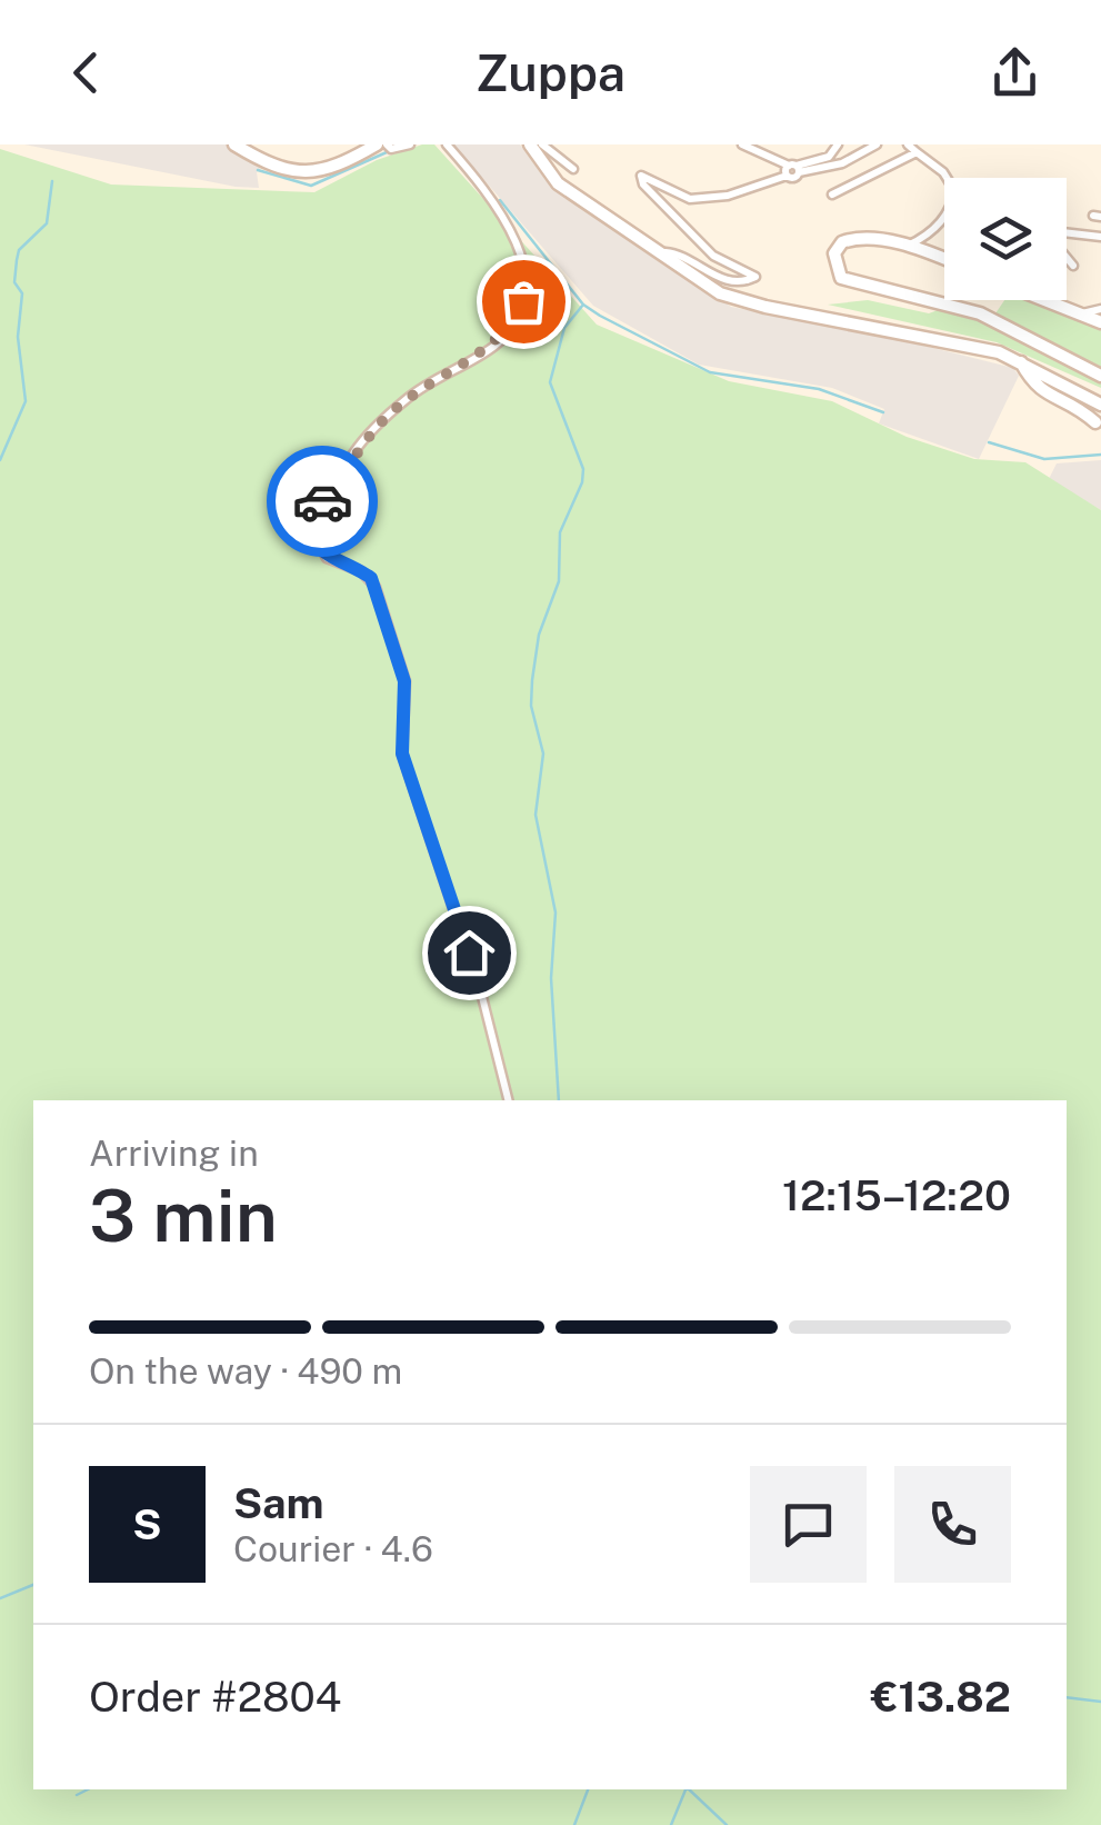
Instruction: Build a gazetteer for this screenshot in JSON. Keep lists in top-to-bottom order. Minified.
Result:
{"page":{"header":"Zuppa","heading":["3 min","Arriving in","12:15–12:20"],"panel":["Sam","Courier · 4.6","Order #2804","€13.82"],"bar":"On the way · 490 m","round":"S"}}
